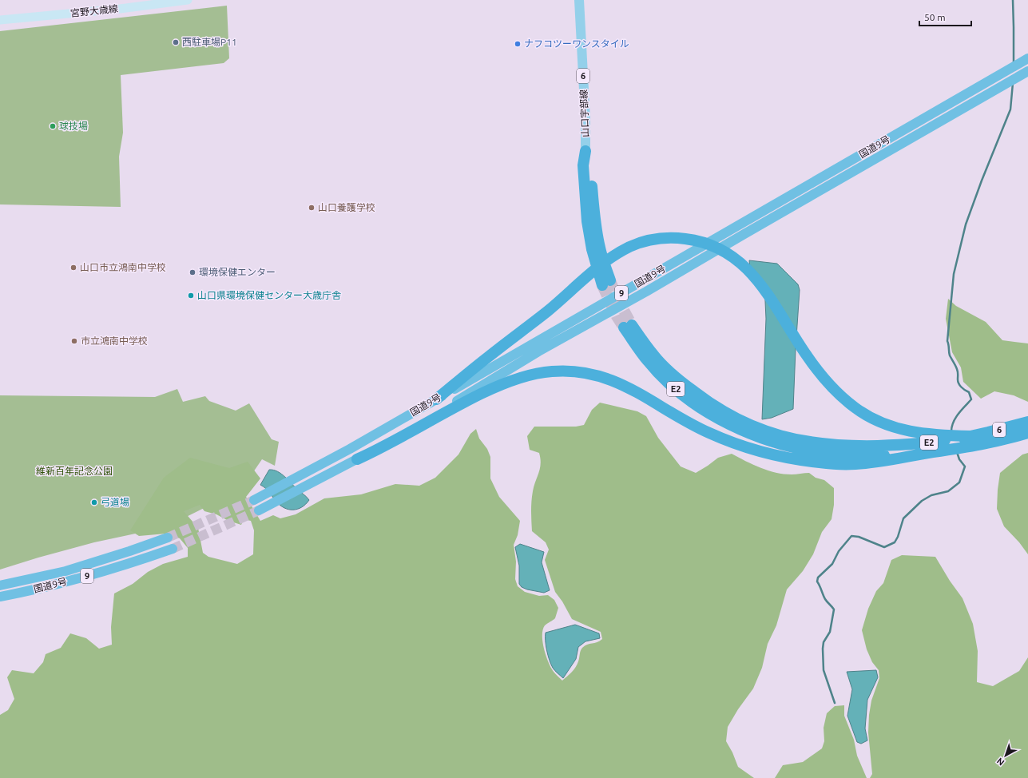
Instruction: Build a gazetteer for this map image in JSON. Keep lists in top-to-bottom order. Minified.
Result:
{"streets":{"highway":["6","国道9号","9","E2"],"main road":["宮野大歳線","山口宇部線"]},"crossings":[["6","E2"]],"parks":["維新百年記念公園"],"places":["西駐車場P11","ナフコツーワンスタイル","球技場","山口養護学校","山口市立鴻南中学校","環境保健エンター","山口県環境保健センター大歳庁舎","市立鴻南中学校","弓道場"],"scale_bar":"50 m","north":"bottom left"}
